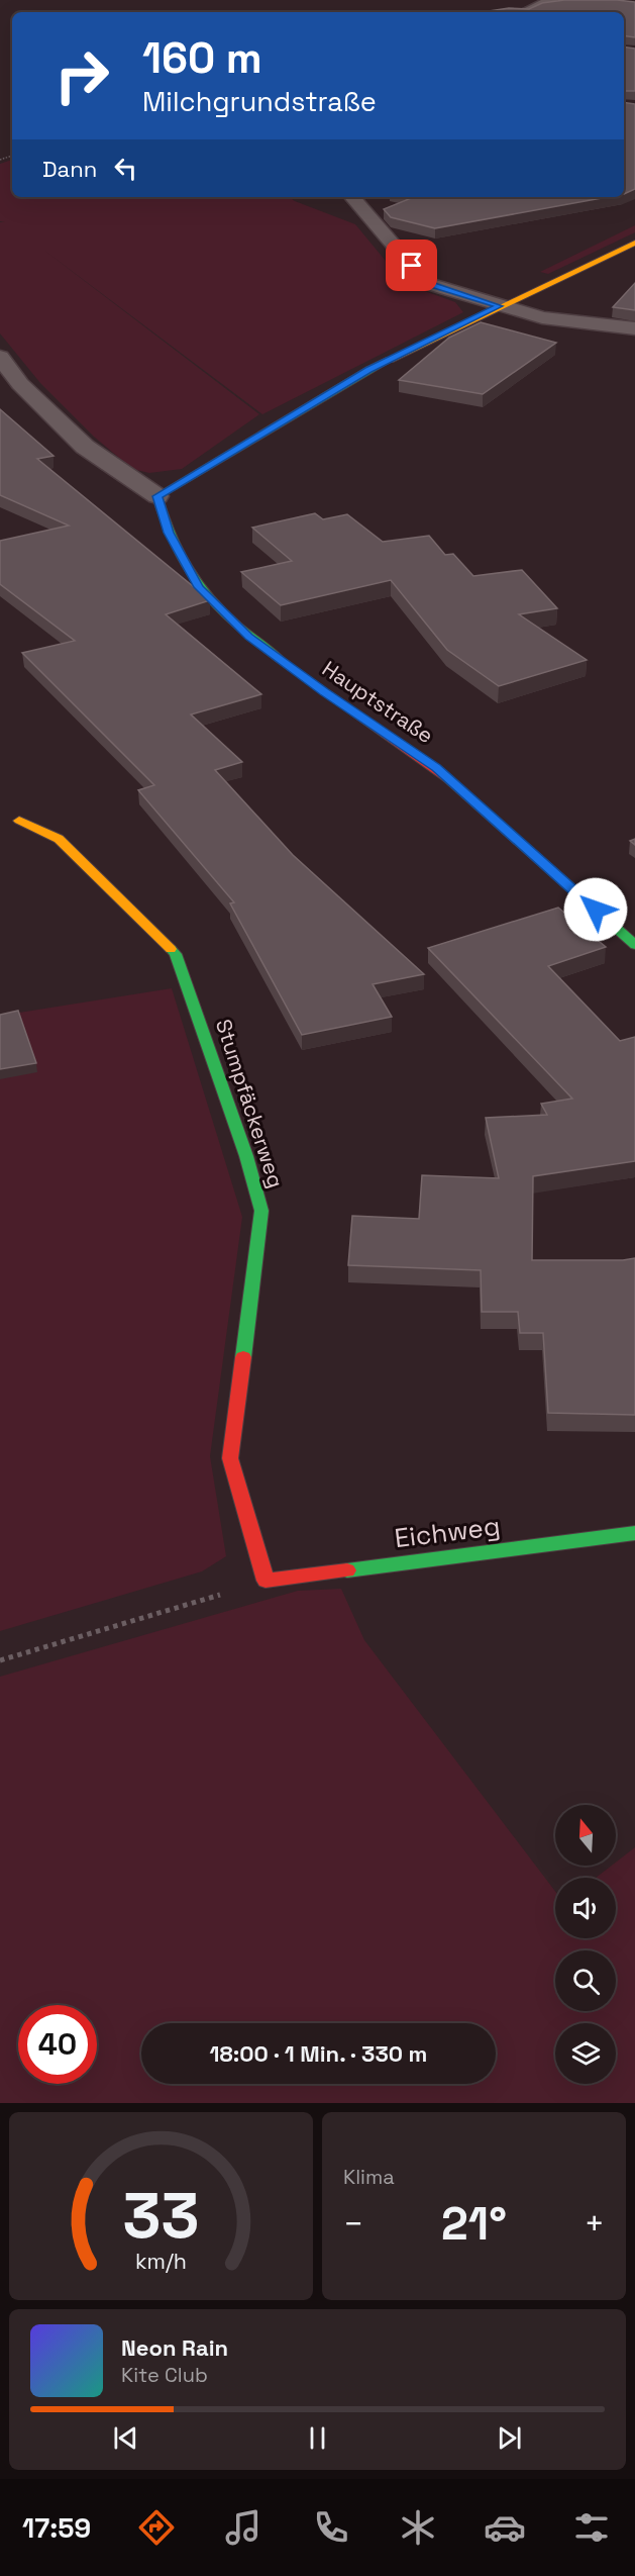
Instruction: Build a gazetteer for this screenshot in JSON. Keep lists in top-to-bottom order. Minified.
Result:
{"streets":{"street":["Hauptstraße","Stumpfäckerweg","Eichweg"]},"crossings":[["Stumpfäckerweg","Eichweg"]],"north":"top","page":{"turn":["160 m","Milchgrundstraße"],"then":"Dann","limit":"40","trip":"18:00 · 1 Min. · 330 m","tile":"Klima","heat":["−","21°","+"],"song":["Neon Rain","Kite Club"],"tabs":"17:59","gauge":["33","km/h"]}}
